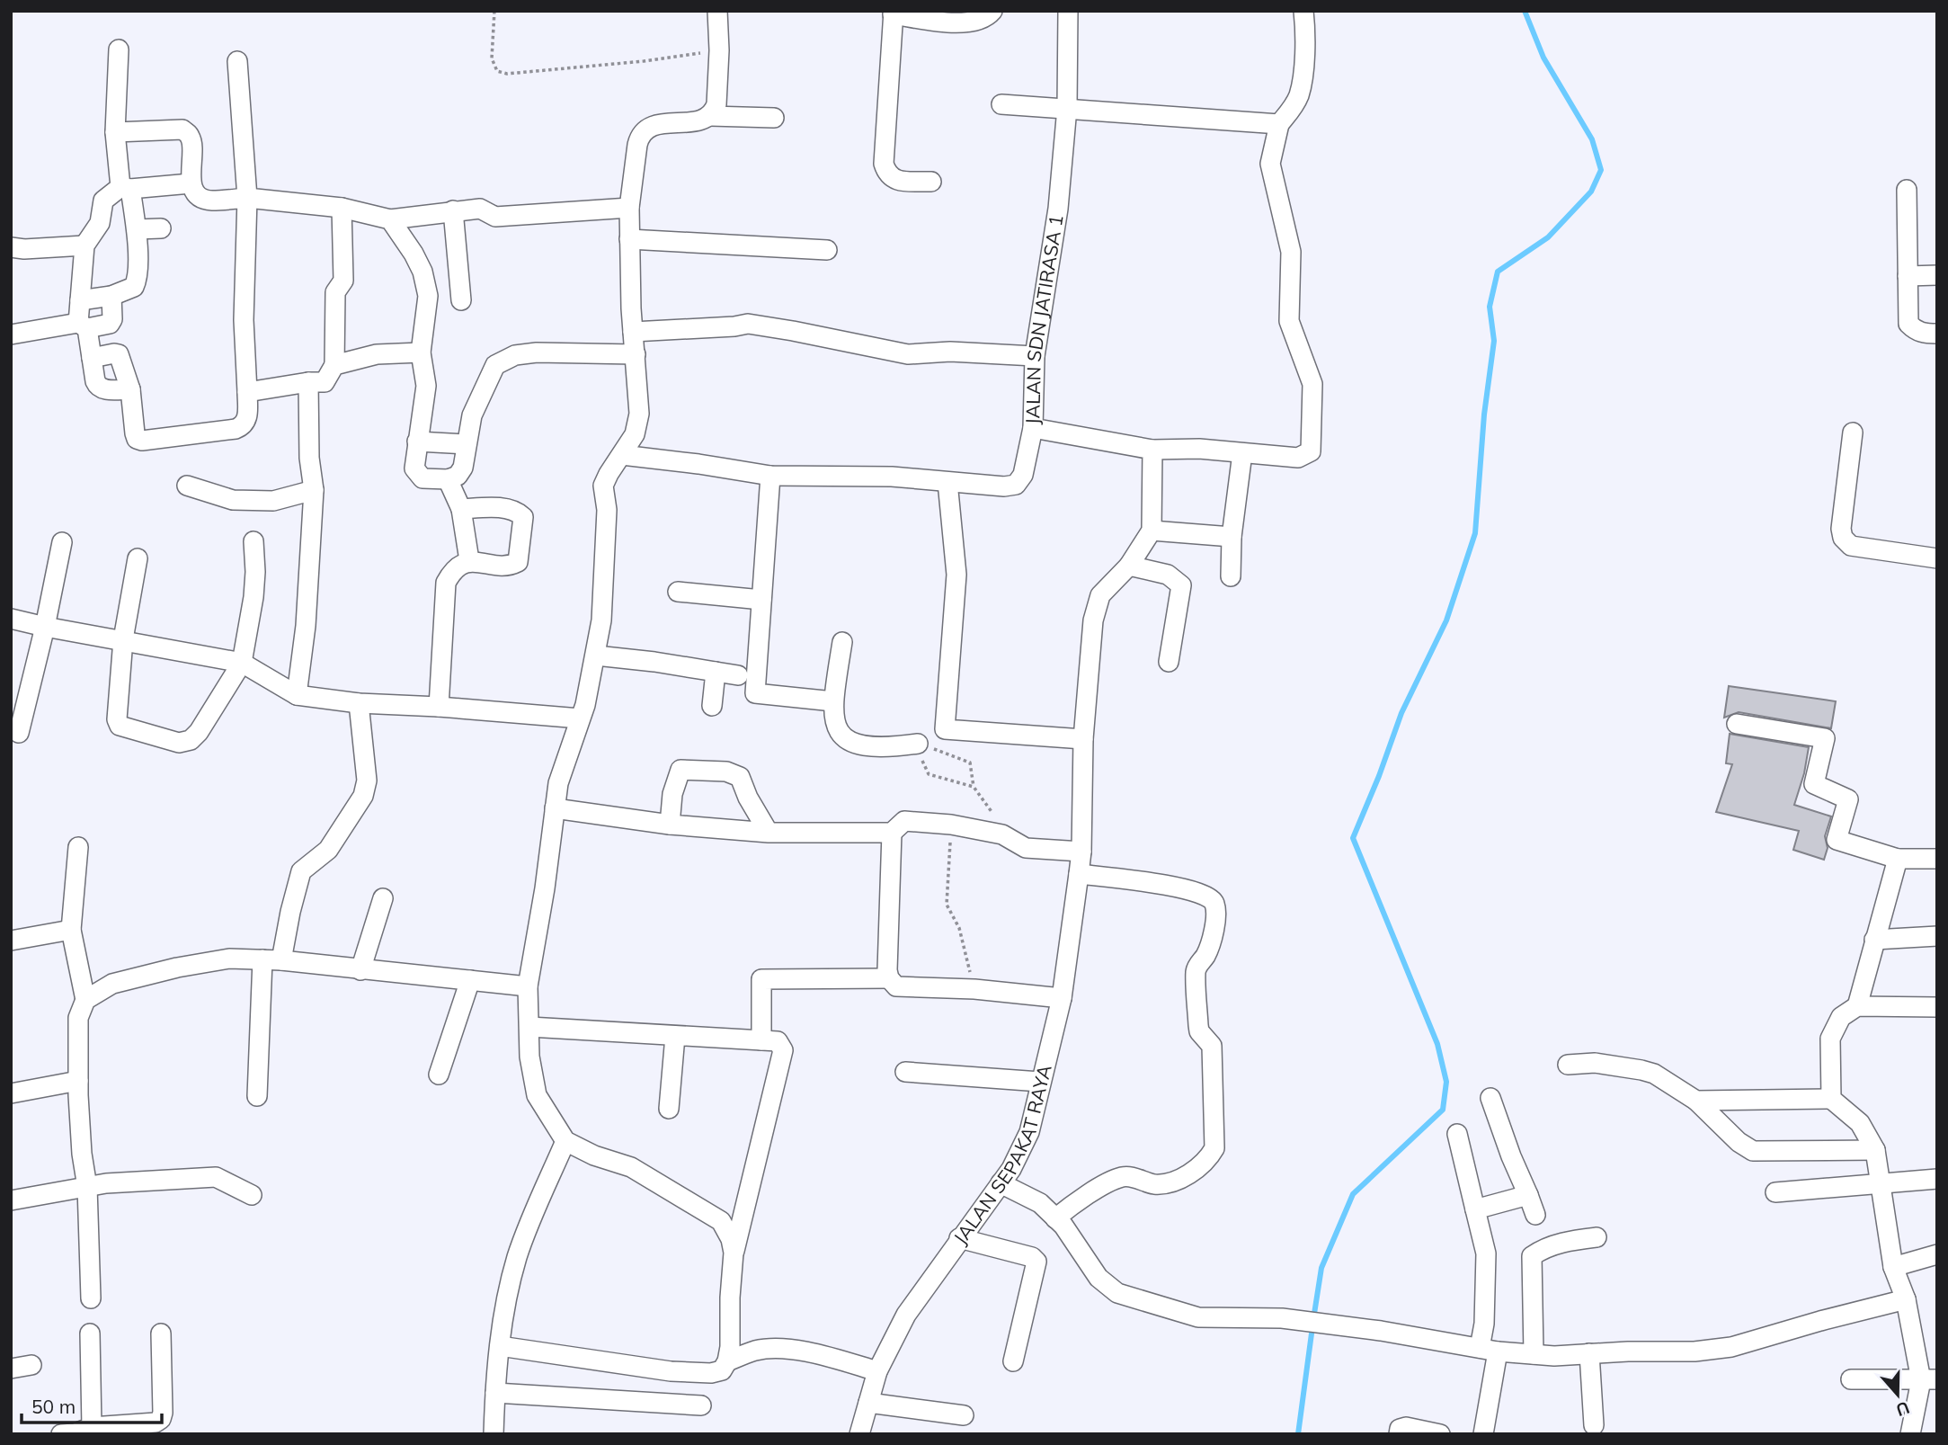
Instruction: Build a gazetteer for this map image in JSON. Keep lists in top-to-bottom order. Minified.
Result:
{"streets":{"street":["JALAN SDN JATIRASA 1","JALAN SEPAKAT RAYA"]},"scale_bar":"50 m","north":"bottom"}
